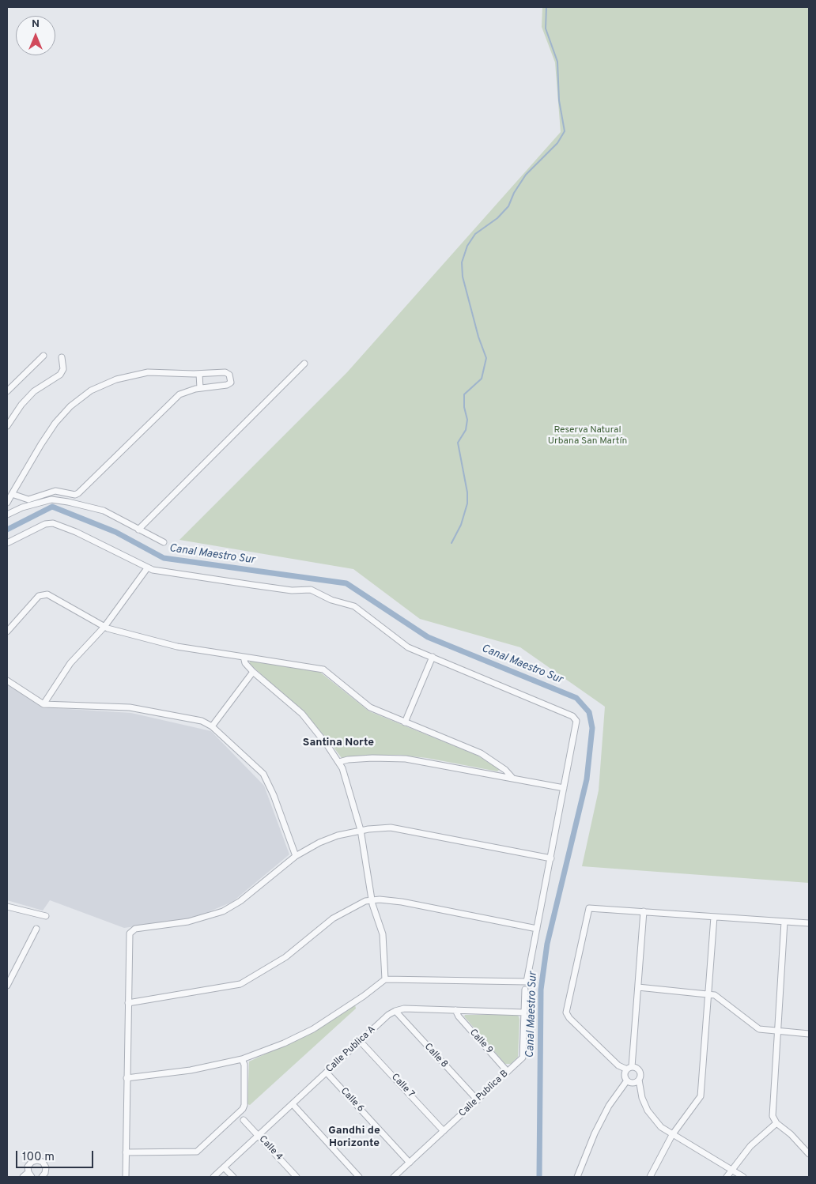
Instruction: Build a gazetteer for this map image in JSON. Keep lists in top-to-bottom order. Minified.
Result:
{"streets":{"street":["Calle 9","Calle Publica A","Calle 8","Calle 7","Calle Publica B","Calle 6","Calle 4"]},"crossings":[["Calle 9","Calle Publica B"],["Calle Publica A","Calle 8"],["Calle Publica A","Calle 7"],["Calle Publica A","Calle 6"],["Calle Publica A","Calle 4"],["Calle 8","Calle Publica B"],["Calle 7","Calle Publica B"],["Calle Publica B","Calle 6"]],"districts":["Santina Norte","Gandhi de Horizonte"],"water":["Canal Maestro Sur"],"parks":["Reserva Natural Urbana San Martín"],"scale_bar":"100 m","north":"top"}
